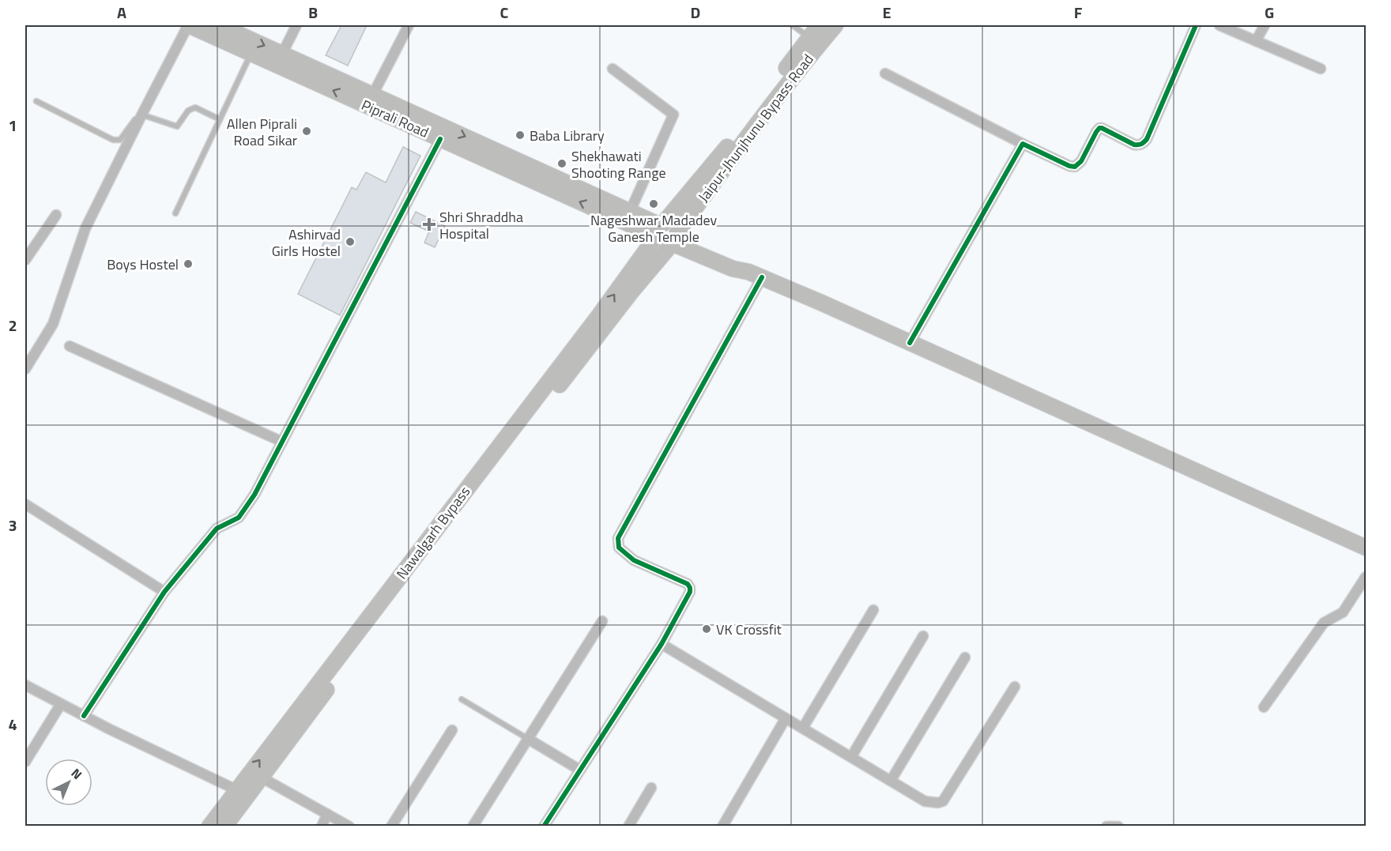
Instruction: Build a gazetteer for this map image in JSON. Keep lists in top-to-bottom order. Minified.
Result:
{"streets":{"main road":["Piprali Road","Jaipur-Jhunjhunu Bypass Road","Nawalgarh Bypass"]},"crossings":[["Piprali Road","Jaipur-Jhunjhunu Bypass Road"],["Piprali Road","Nawalgarh Bypass"],["Jaipur-Jhunjhunu Bypass Road","Nawalgarh Bypass"]],"places":{"other":["Allen Piprali Road Sikar","Baba Library","Shekhawati Shooting Range","Nageshwar Madadev Ganesh Temple","Ashirvad Girls Hostel","Boys Hostel","VK Crossfit"],"health":["Shri Shraddha Hospital"]},"north":"top right","grid":{"columns":["A","B","C","D","E","F","G"],"rows":["1","2","3","4"]}}
